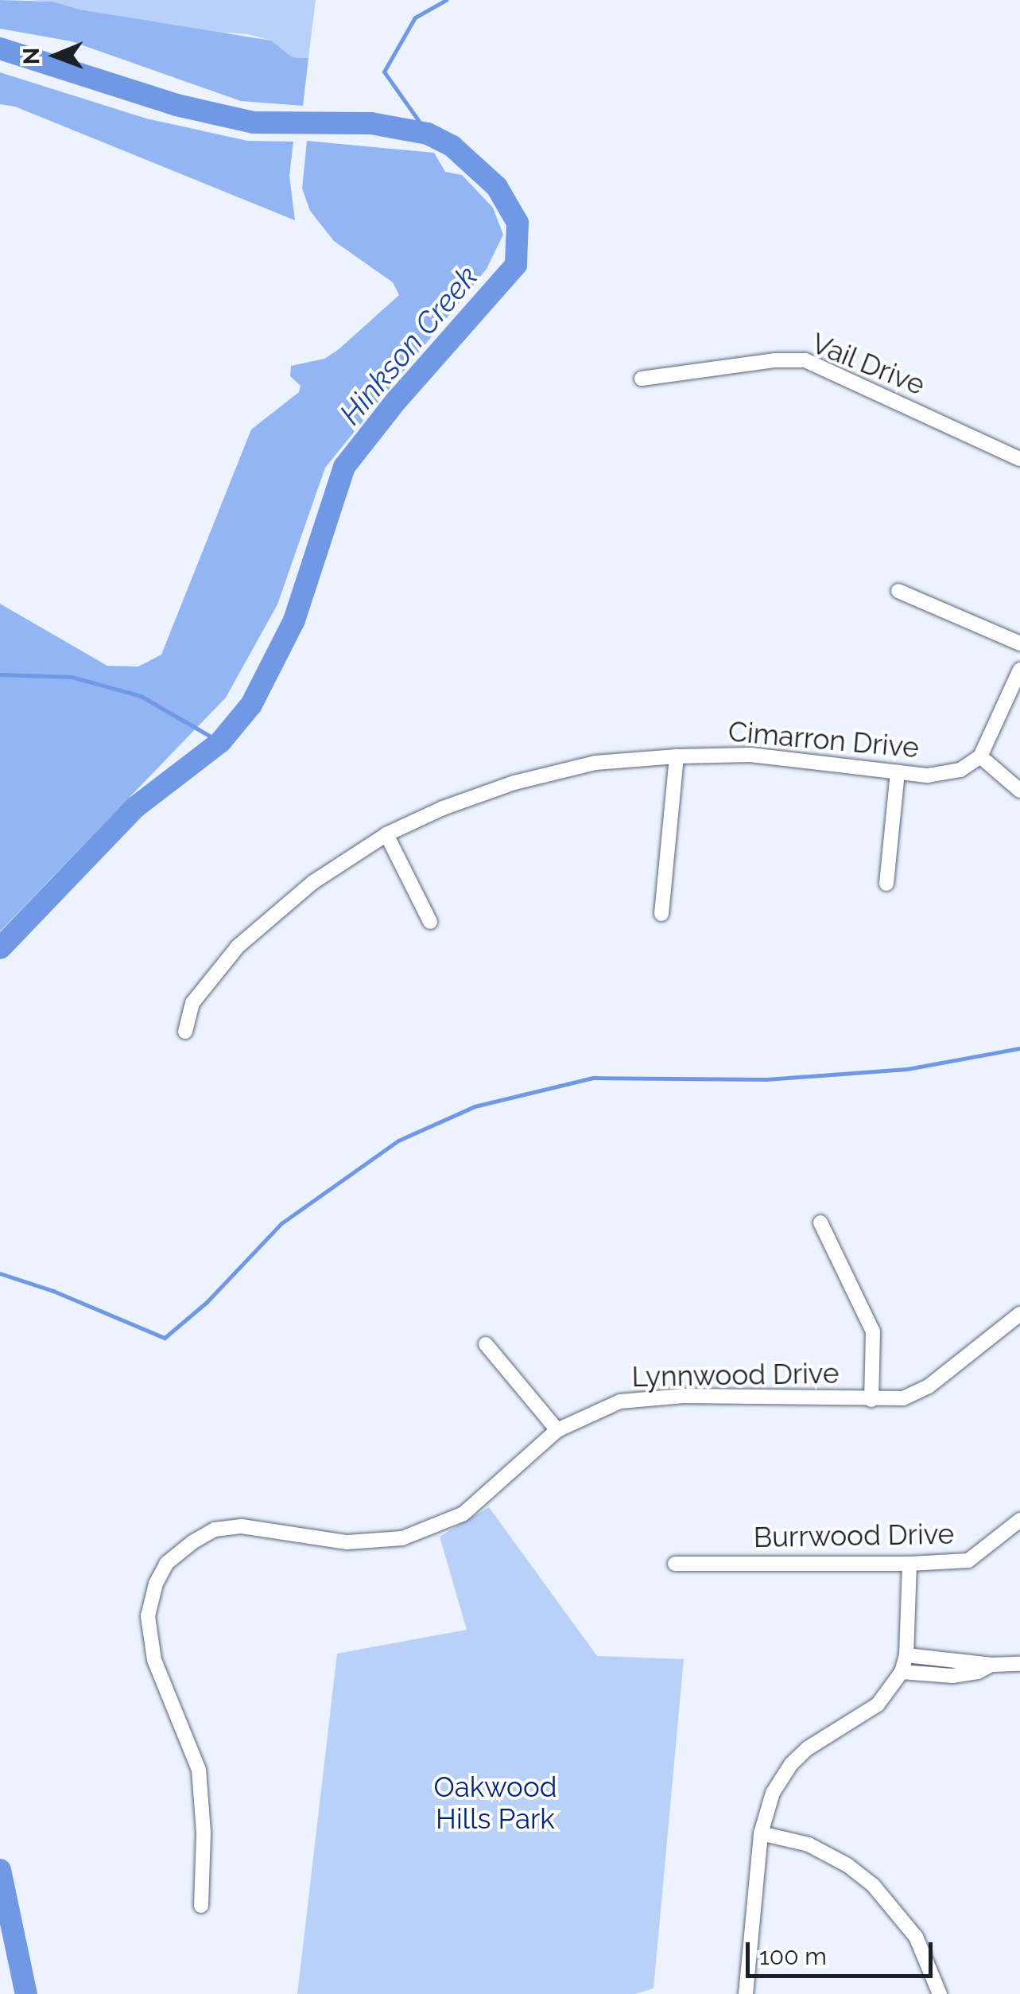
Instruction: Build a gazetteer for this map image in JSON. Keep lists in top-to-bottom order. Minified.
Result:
{"streets":{"street":["Vail Drive","Cimarron Drive","Lynnwood Drive","Burrwood Drive"]},"water":["Hinkson Creek"],"parks":["Oakwood Hills Park"],"scale_bar":"100 m","north":"left"}
